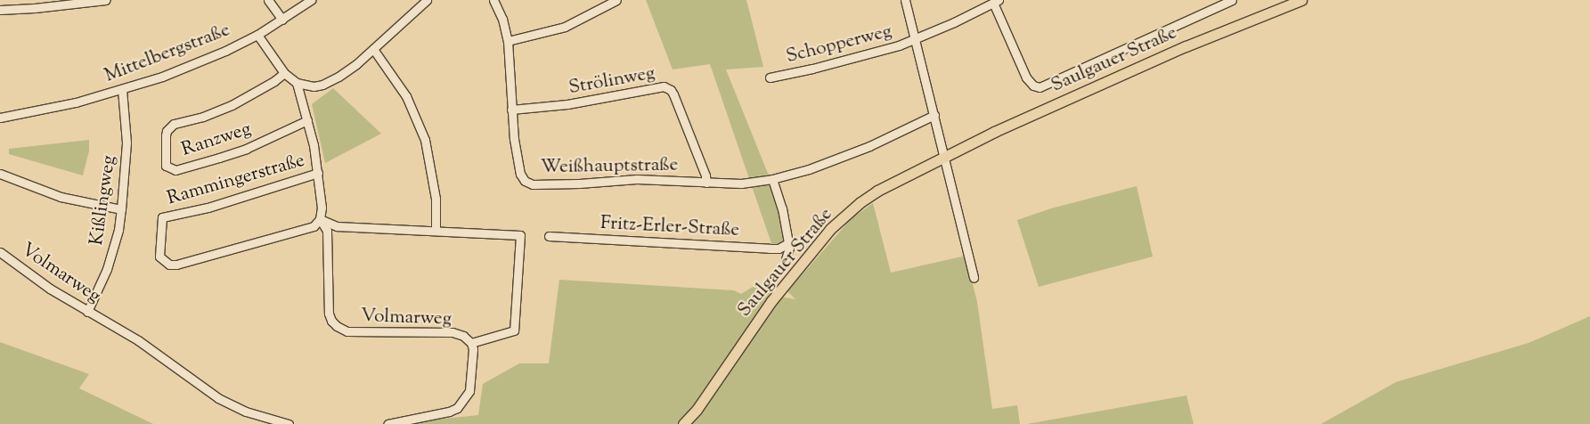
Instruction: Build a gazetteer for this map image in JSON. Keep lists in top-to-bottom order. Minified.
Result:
{"streets":{"main road":["Saulgauer Straße"],"street":["Schopperweg","Mittelbergstraße","Strölinweg","Ranzweg","Weißhauptstraße","Rammingerstraße","Kißlingweg","Fritz-Erler-Straße","Volmarweg"]},"crossings":[["Mittelbergstraße","Kißlingweg"],["Strölinweg","Weißhauptstraße"],["Ranzweg","Rammingerstraße"],["Rammingerstraße","Volmarweg"],["Kißlingweg","Volmarweg"]]}
